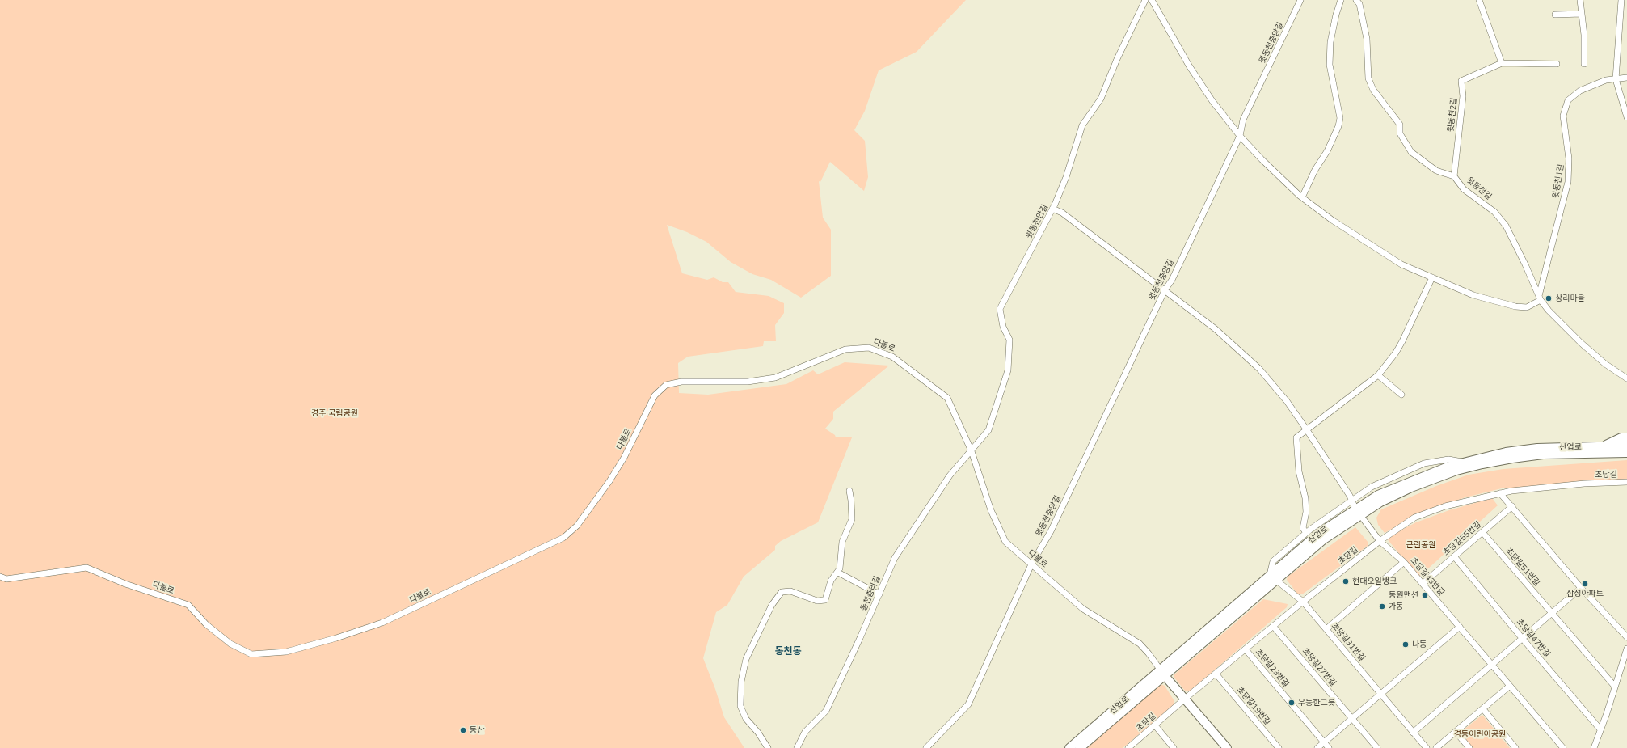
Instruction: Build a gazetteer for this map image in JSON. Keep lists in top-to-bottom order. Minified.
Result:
{"streets":{"street":["윗동천중앙길","윗동천2길","윗동천1길","윗동천길","윗동천안길","다불로","산업로","초당길","초당길55번길","초당길51번길","초당길43번길","동천중리길","초당길47번길","초당길31번길","초당길27번길","초당길23번길","초당길19번길"]},"crossings":[["윗동천중앙길","다불로"],["윗동천중앙길","초당길43번길"],["윗동천2길","윗동천길"],["윗동천1길","윗동천길"],["윗동천안길","다불로"],["윗동천안길","초당길43번길"],["윗동천안길","동천중리길"],["다불로","산업로"],["다불로","동천중리길"],["산업로","초당길43번길"],["산업로","초당길31번길"],["초당길","초당길43번길"],["초당길","초당길31번길"],["초당길","초당길27번길"],["초당길","초당길23번길"],["초당길","초당길19번길"],["초당길55번길","초당길51번길"],["초당길55번길","초당길43번길"],["초당길55번길","초당길47번길"]],"districts":["동천동"],"parks":["경주 국립공원","근린공원","경동어린이공원"],"places":["상리마을","현대오일뱅크","삼성아파트","동원맨션","가동","나동","우동한그릇","동산"]}
